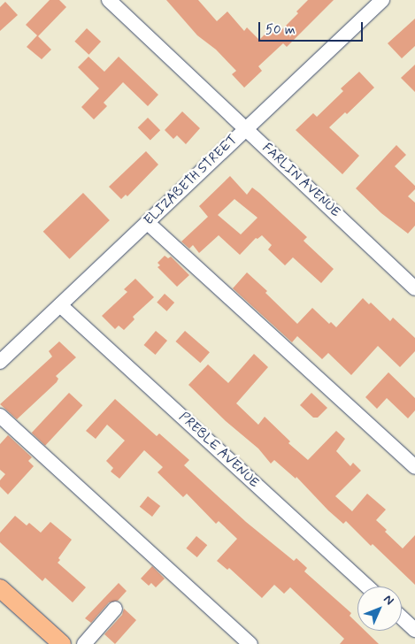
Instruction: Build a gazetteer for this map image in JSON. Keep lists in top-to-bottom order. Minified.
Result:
{"streets":{"street":["ELIZABETH STREET","FARLIN AVENUE","PREBLE AVENUE"]},"crossings":[["ELIZABETH STREET","FARLIN AVENUE"],["ELIZABETH STREET","PREBLE AVENUE"]],"scale_bar":"50 m","north":"top right"}
